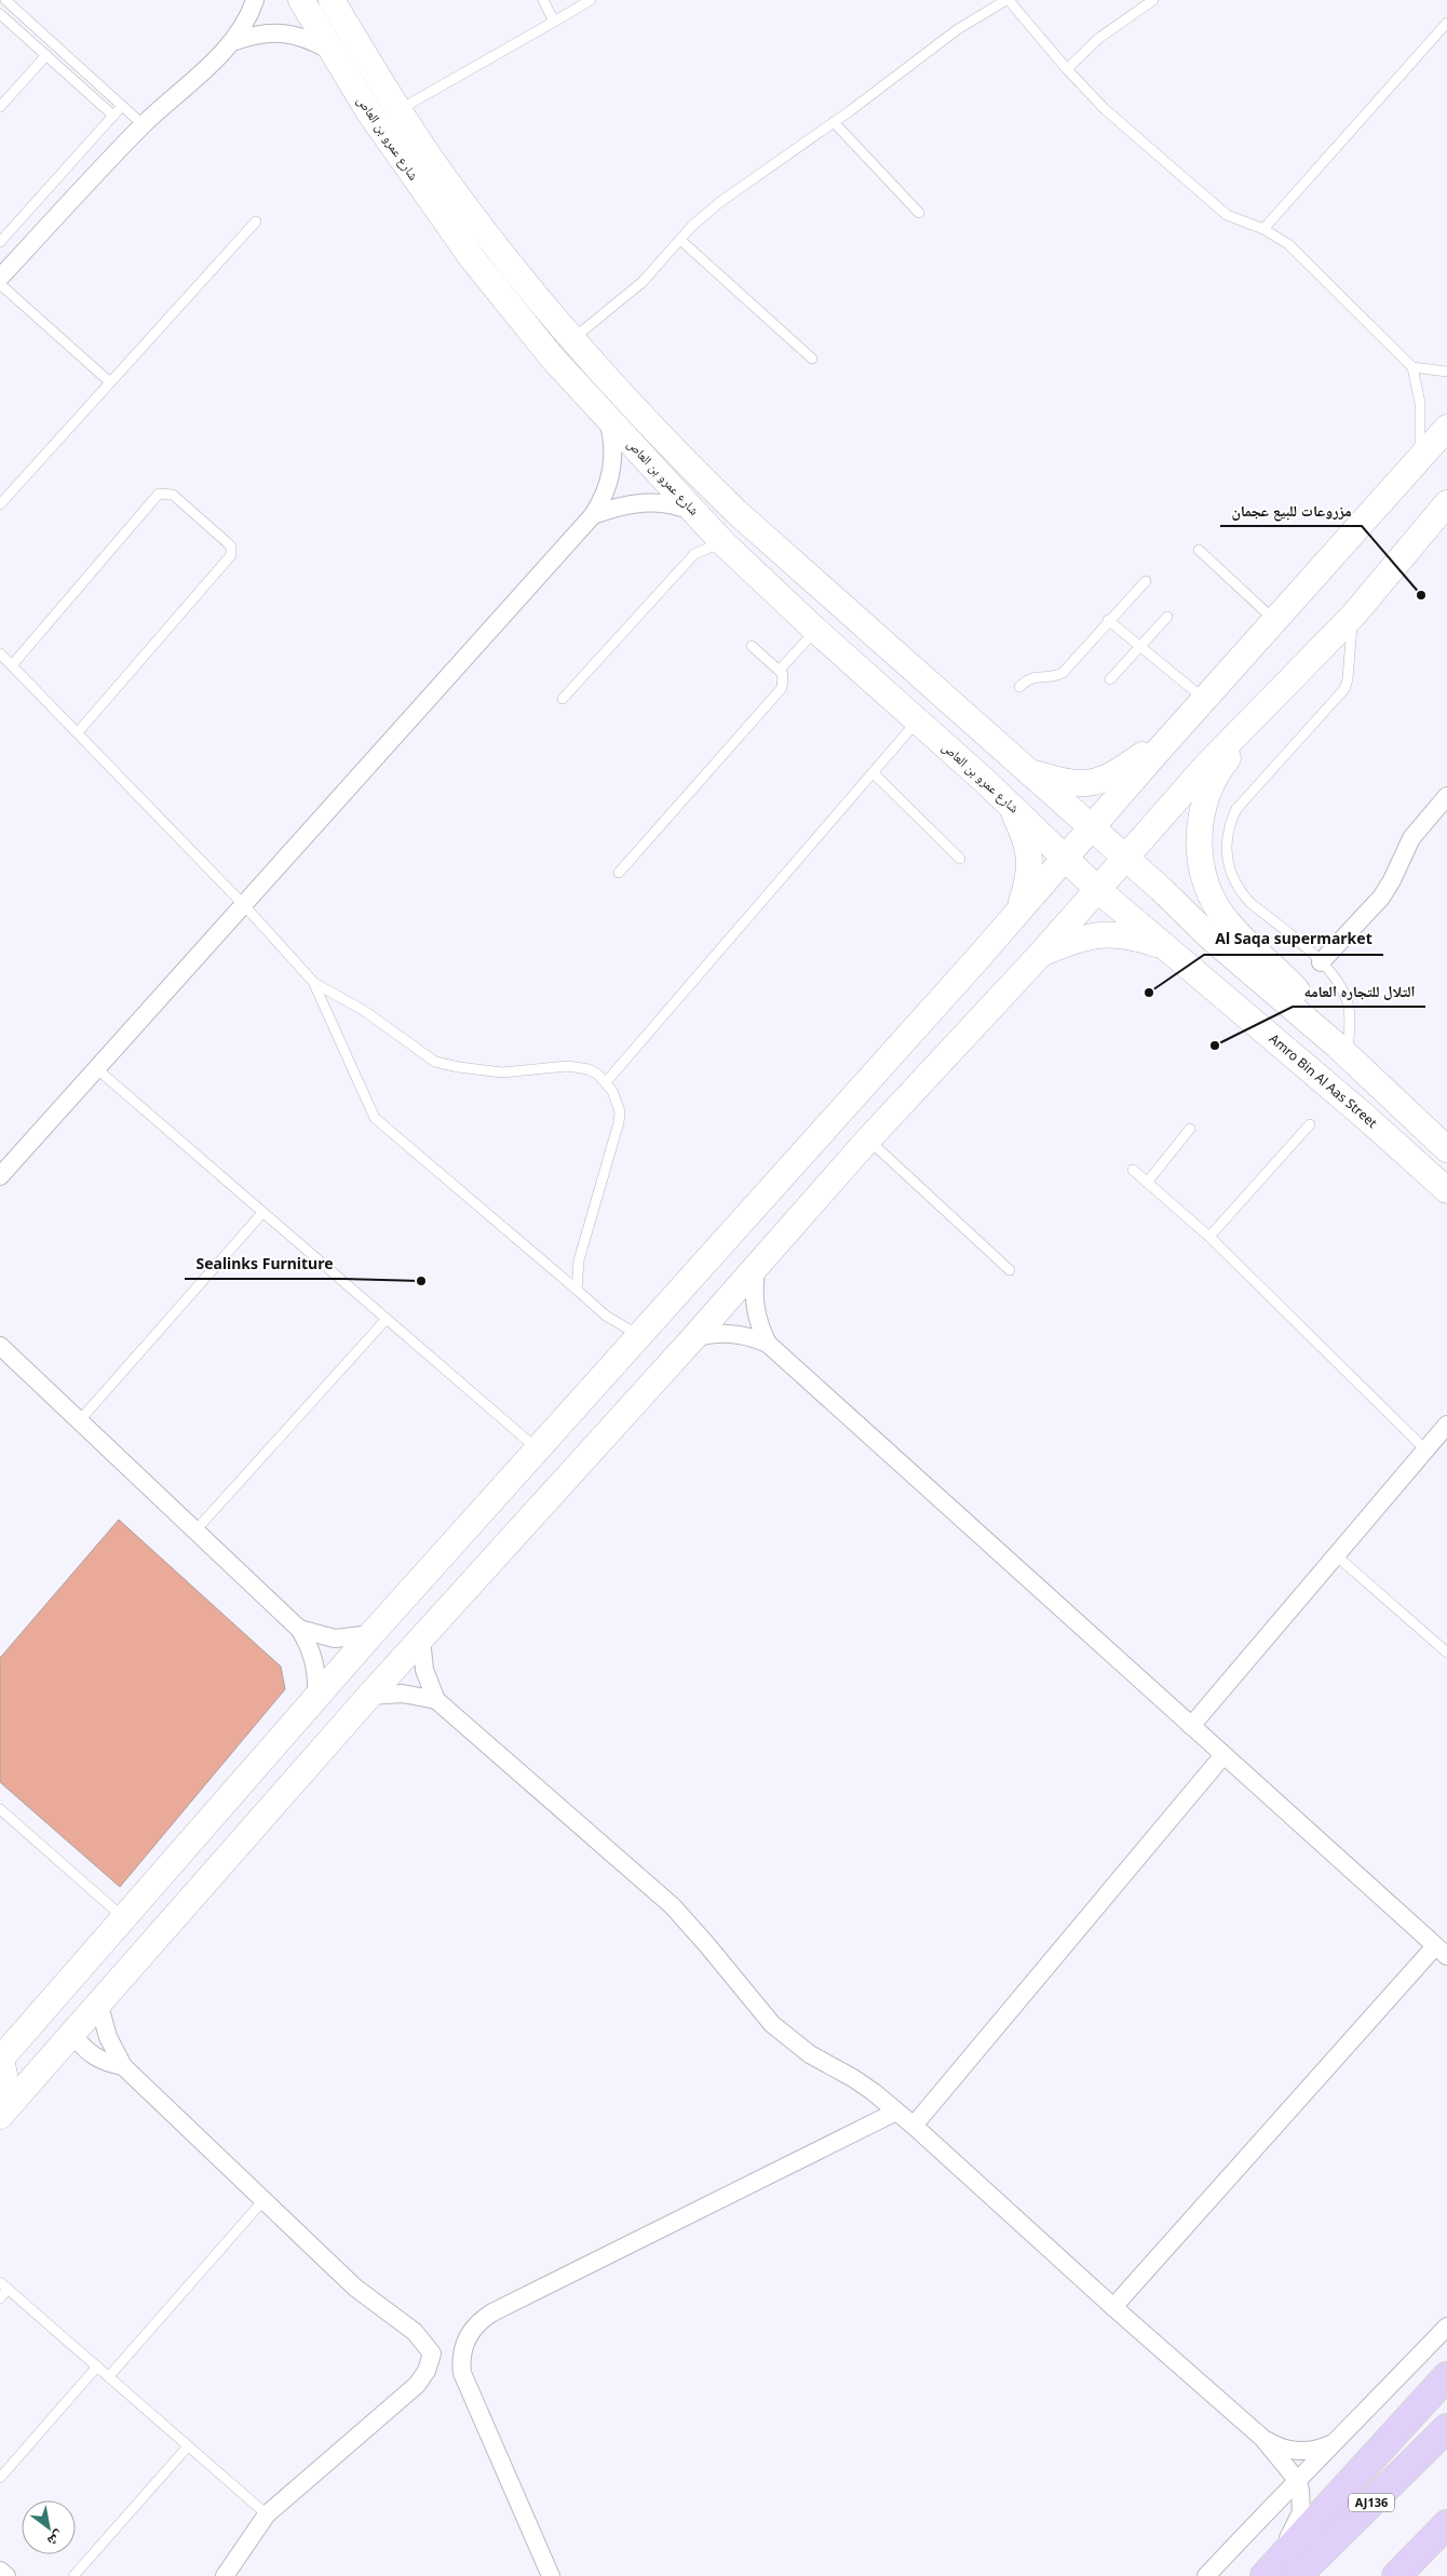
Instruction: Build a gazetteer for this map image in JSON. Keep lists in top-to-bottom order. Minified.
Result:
{"streets":{"main road":["شارع عمرو بن العاص","Amro Bin Al Aas Street","AJ136"]},"crossings":[["شارع عمرو بن العاص","Amro Bin Al Aas Street"]],"places":["مزروعات للبيع عجمان","Al Saqa supermarket","التلال للتجاره العامه","Sealinks Furniture"],"north":"bottom right"}
